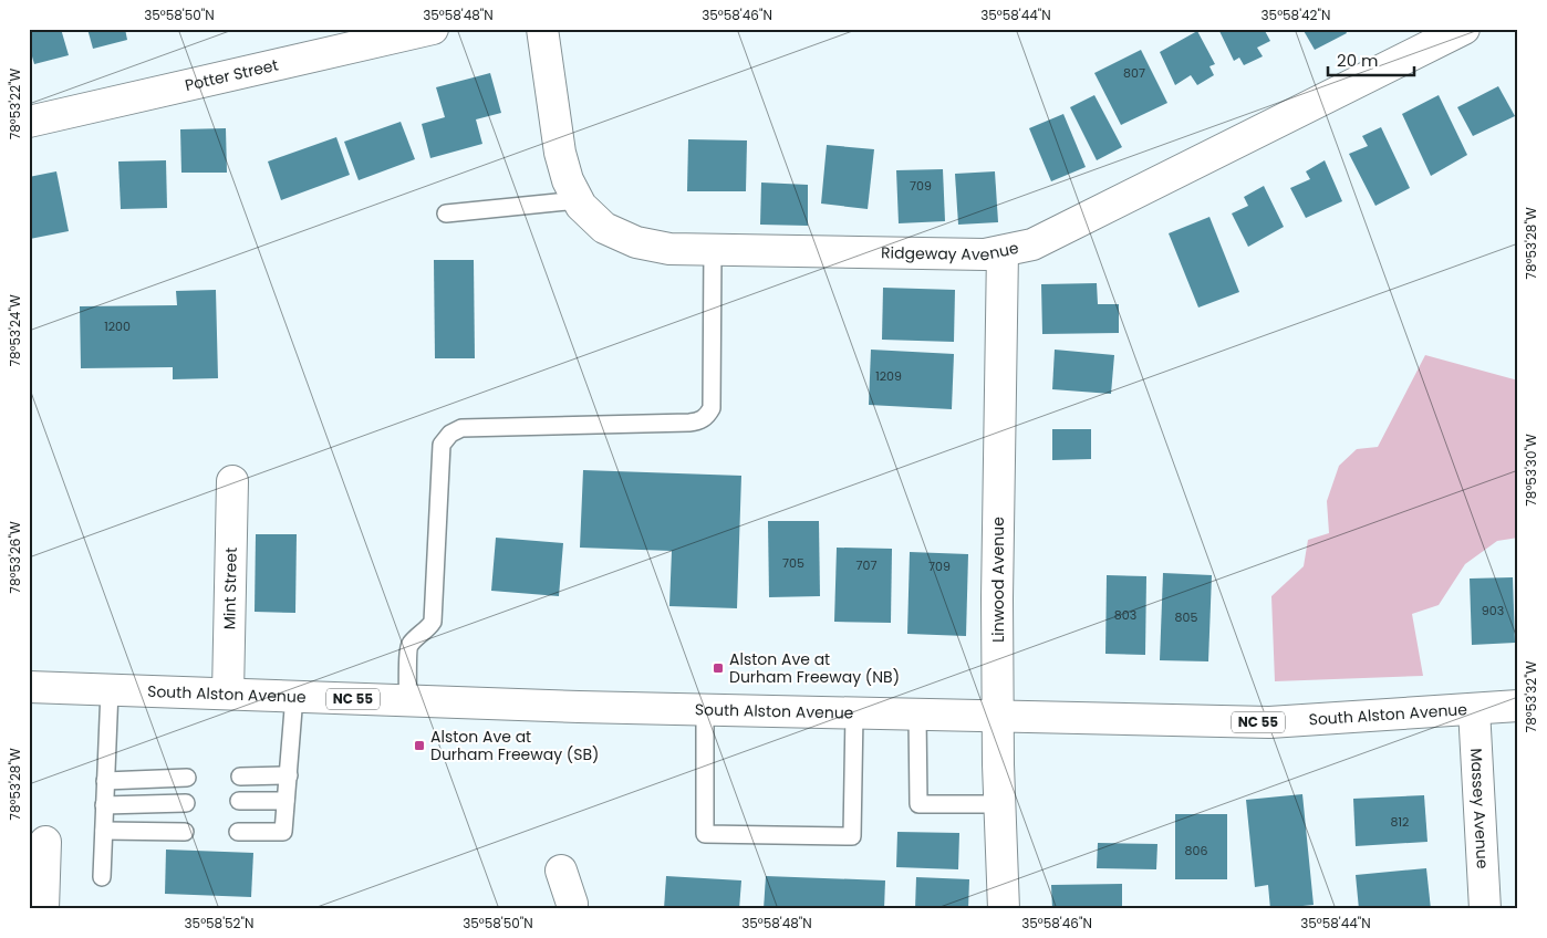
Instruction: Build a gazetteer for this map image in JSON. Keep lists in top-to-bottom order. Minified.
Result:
{"streets":{"street":["Potter Street","Ridgeway Avenue","Linwood Avenue","Mint Street","South Alston Avenue","NC 55","Massey Avenue"]},"crossings":[["Ridgeway Avenue","Linwood Avenue"],["Linwood Avenue","South Alston Avenue"],["Mint Street","South Alston Avenue"],["South Alston Avenue","Massey Avenue"]],"places":{"transit":["Alston Ave at Durham Freeway (NB)","Alston Ave at Durham Freeway (SB)"]},"house_numbers":["807","709","1200","1209","705","707","709","903","803","805","812","806"],"scale_bar":"20 m","coordinates":["35°58'50\"N","35°58'48\"N","35°58'46\"N","35°58'44\"N","35°58'42\"N","78°53'22\"W","78°53'28\"W","78°53'24\"W","78°53'30\"W","78°53'26\"W","78°53'32\"W","35°58'52\"N"]}
